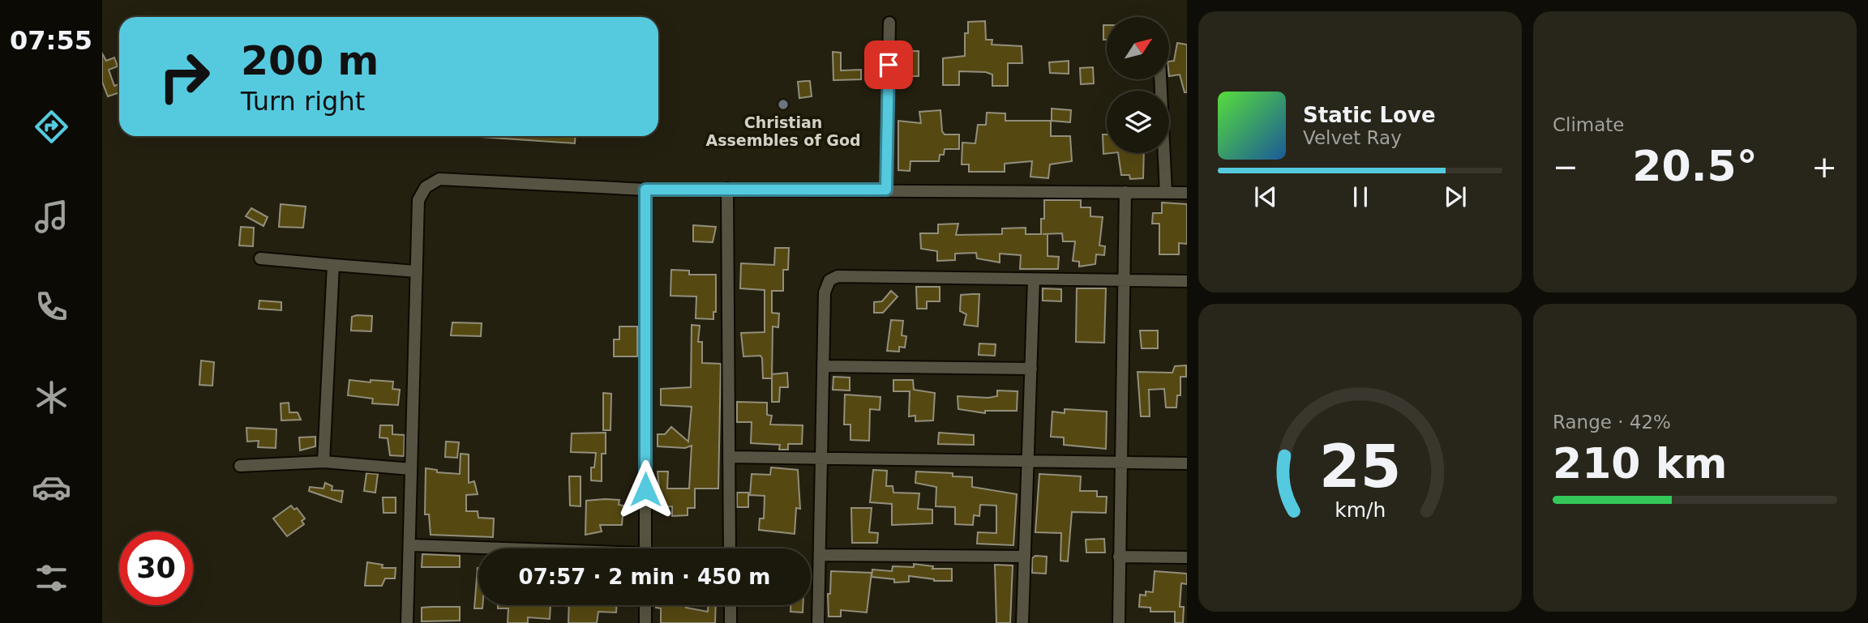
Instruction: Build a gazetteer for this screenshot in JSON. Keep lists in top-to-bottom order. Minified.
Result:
{"places":["Christian Assembles of God"],"north":"top right","page":{"tabs":"07:55","tile":["Climate",["Range · 42%","210 km"]],"turn":["200 m","Turn right"],"song":["Static Love","Velvet Ray"],"heat":["−","20.5°","+"],"limit":"30","trip":"07:57 · 2 min · 450 m","gauge":["25","km/h"]}}
